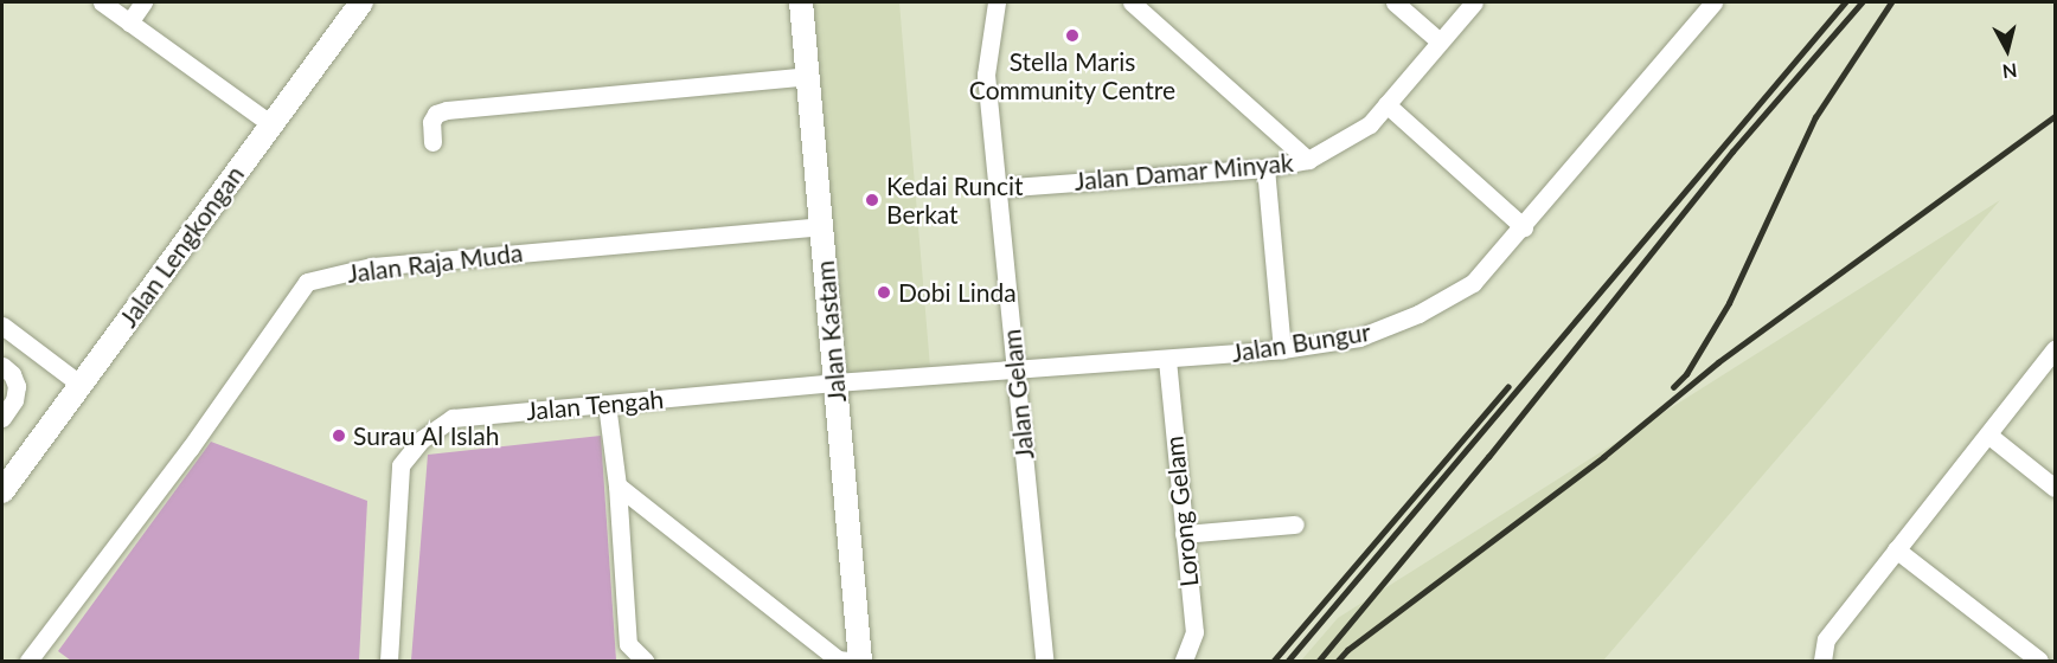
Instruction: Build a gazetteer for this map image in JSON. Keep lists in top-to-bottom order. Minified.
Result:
{"streets":{"street":["Jalan Damar Minyak","Jalan Lengkongan","Jalan Raja Muda","Jalan Kastam","Jalan Bungur","Jalan Gelam","Jalan Tengah","Lorong Gelam"]},"crossings":[["Jalan Damar Minyak","Jalan Gelam"],["Jalan Raja Muda","Jalan Kastam"],["Jalan Kastam","Jalan Bungur"],["Jalan Kastam","Jalan Tengah"],["Jalan Bungur","Jalan Gelam"],["Jalan Bungur","Jalan Tengah"],["Jalan Bungur","Lorong Gelam"]],"places":["Stella Maris Community Centre","Kedai Runcit Berkat","Dobi Linda","Surau Al Islah"],"north":"bottom"}
